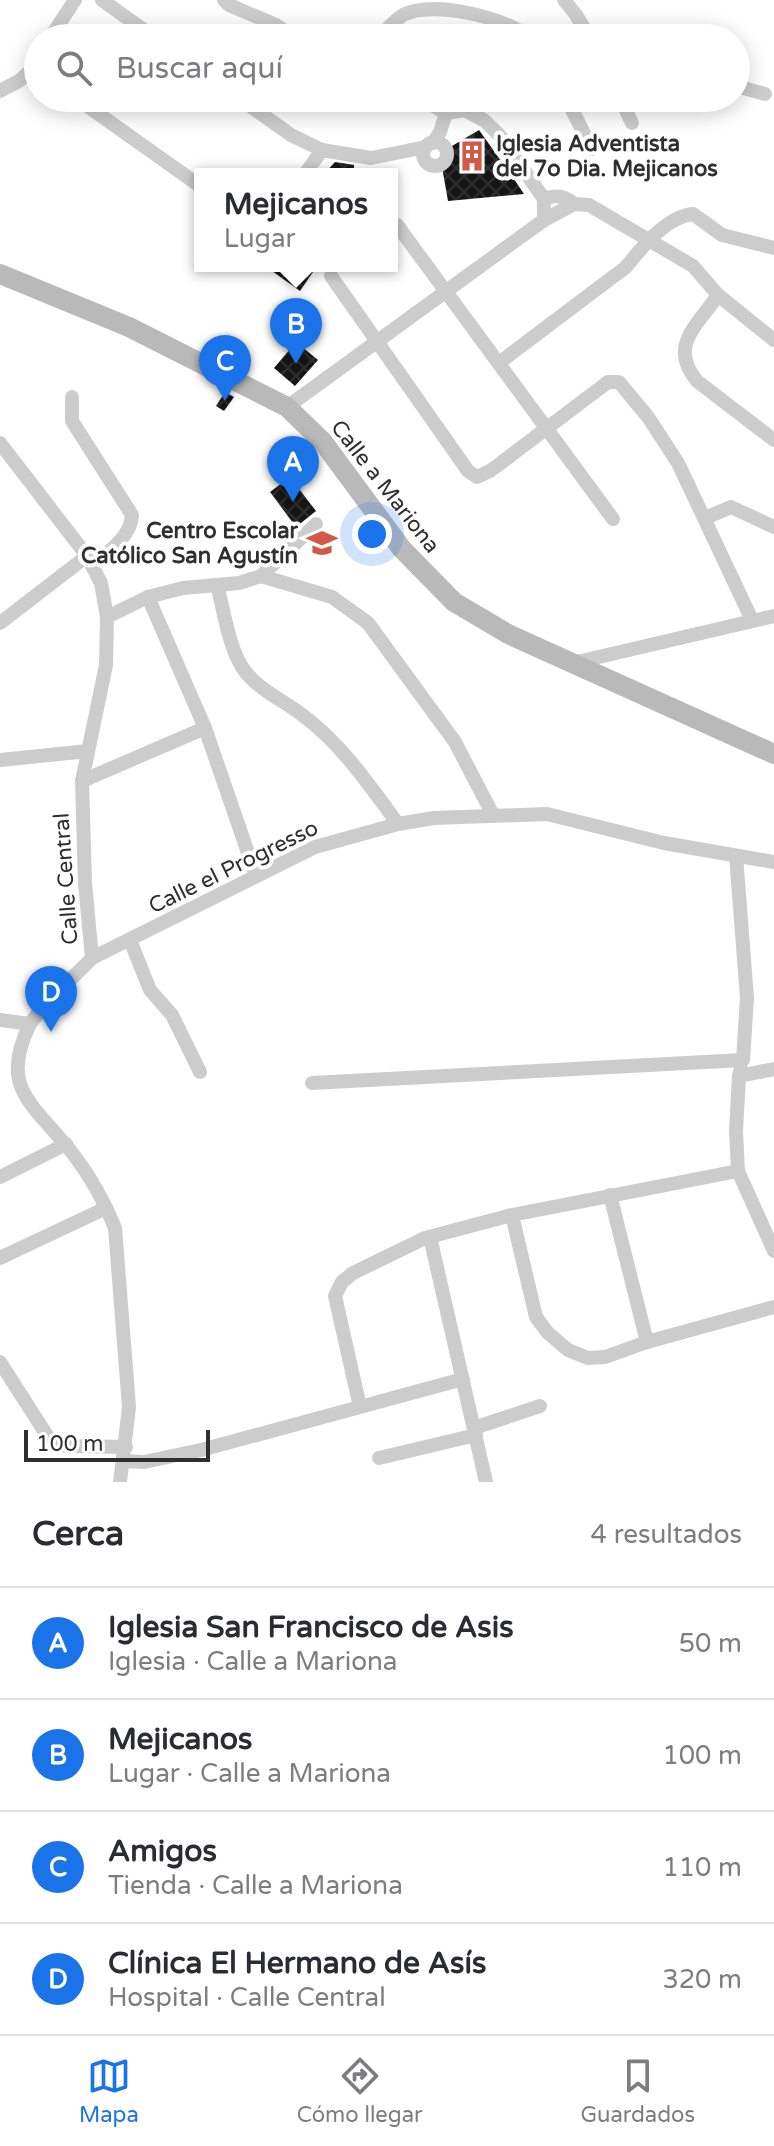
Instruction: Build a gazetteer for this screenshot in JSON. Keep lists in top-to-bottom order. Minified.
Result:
{"streets":{"main road":["Calle a Mariona"],"street":["Calle el Progresso","Calle Central"]},"crossings":[["Calle el Progresso","Calle Central"]],"places":{"building":["Iglesia Adventista del 7o Dia. Mejicanos"],"school or university":["Centro Escolar Católico San Agustín"]},"scale_bar":"100 m","page":{"search":"Buscar aquí","popup":["Mejicanos","Lugar"],"pins":["B","C","A","D"],"scale":"100 m","heading":["Cerca","4 resultados"],"list":[{"mark":"A","name":"Iglesia San Francisco de Asis","note":"Iglesia · Calle a Mariona","value":"50 m"},{"mark":"B","name":"Mejicanos","note":"Lugar · Calle a Mariona","value":"100 m"},{"mark":"C","name":"Amigos","note":"Tienda · Calle a Mariona","value":"110 m"},{"mark":"D","name":"Clínica El Hermano de Asís","note":"Hospital · Calle Central","value":"320 m"}],"nav":["Mapa","Cómo llegar","Guardados"]}}
